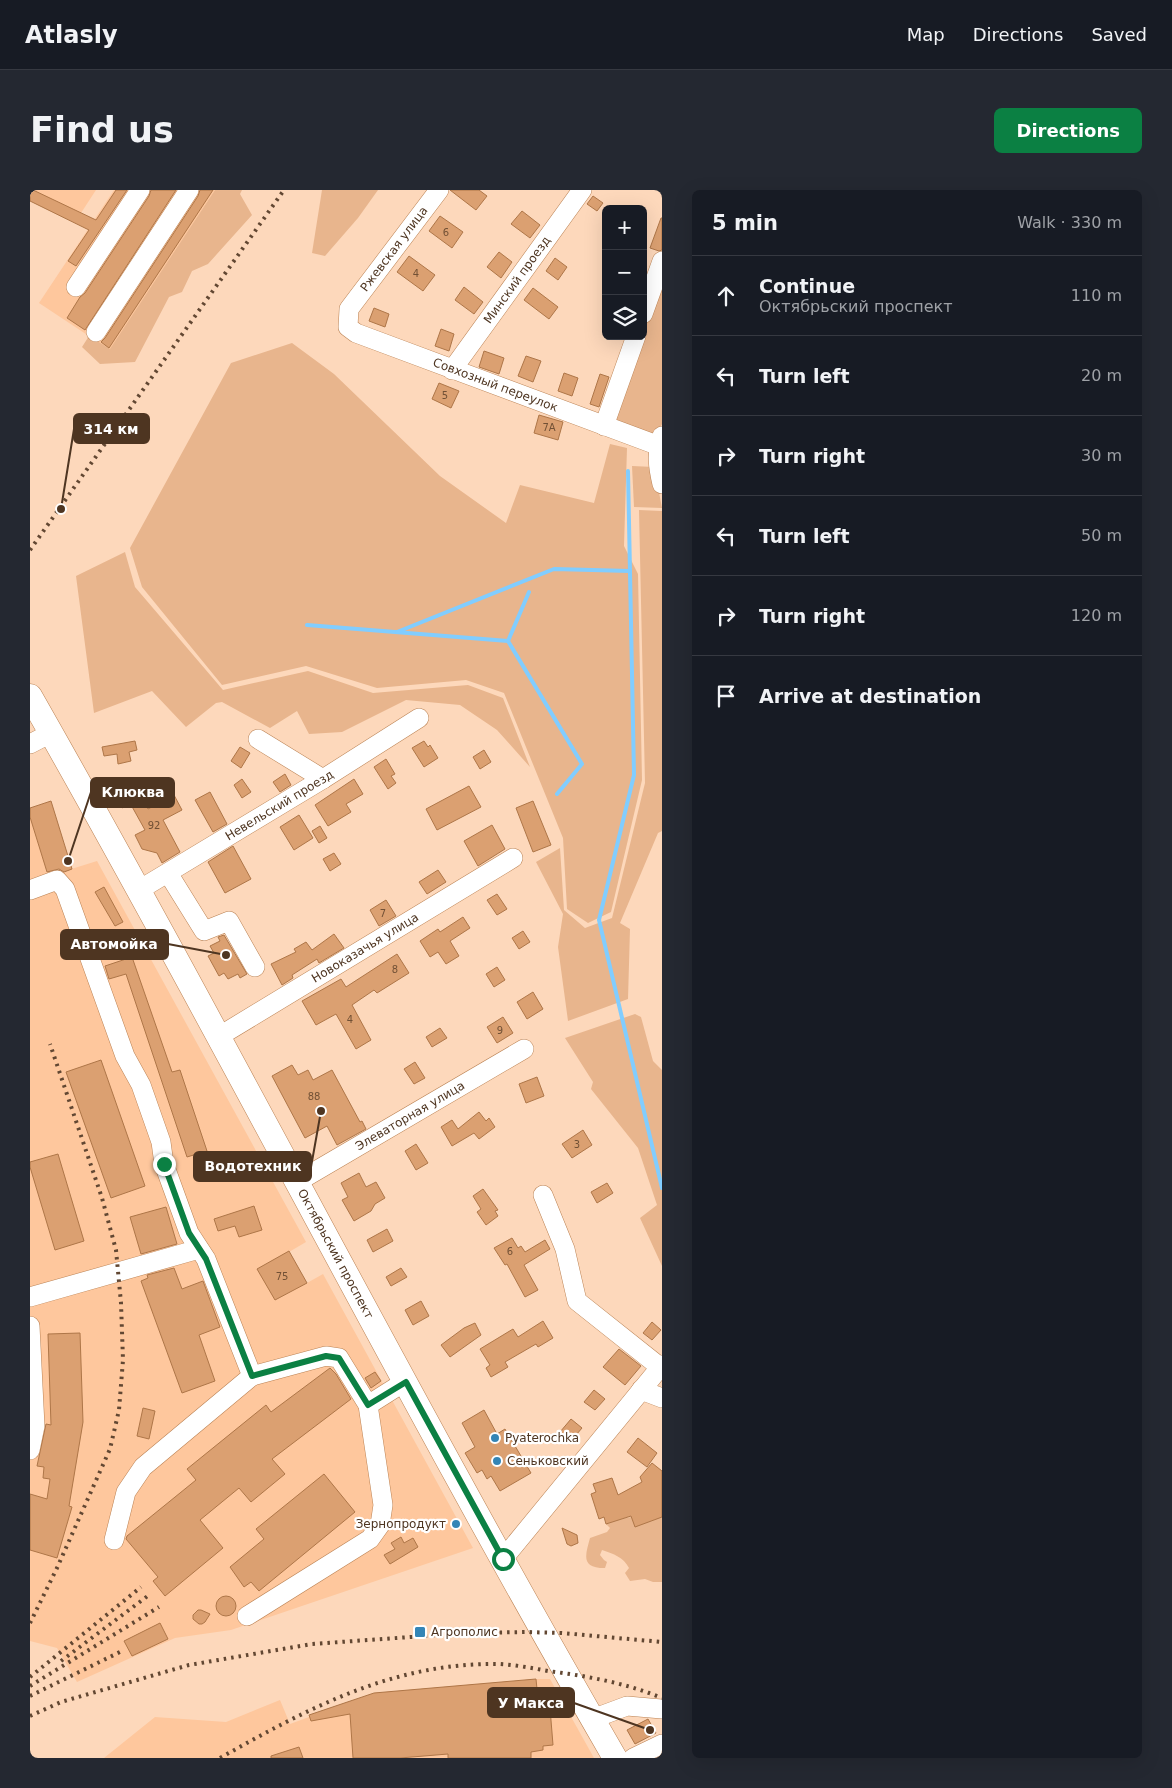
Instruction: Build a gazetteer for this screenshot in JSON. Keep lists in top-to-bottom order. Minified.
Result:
{"streets":{"main road":["Октябрьский проспект"],"street":["Ржевская улица","Минский проезд","Совхозный переулок","Невельский проезд","Новоказачья улица","Элеваторная улица"]},"crossings":[["Ржевская улица","Совхозный переулок"],["Минский проезд","Совхозный переулок"],["Невельский проезд","Октябрьский проспект"],["Новоказачья улица","Октябрьский проспект"],["Элеваторная улица","Октябрьский проспект"]],"places":{"other":["314 км","Клюква","Автомойка","Водотехник","Pyaterochka","Сеньковский","Зернопродукт","У Макса"],"transit":["Агрополис"]},"house_numbers":["6","4","5","7А","92","7","8","4","9","88","3","6","75"],"page":{"header":"Atlasly","nav":["Map","Directions","Saved"],"buttons":"Directions","title":"Find us","heading":["5 min","Walk · 330 m"],"map_buttons":["+","−"],"list":[["Continue","Октябрьский проспект","110 m"],["Turn left","20 m"],["Turn right","30 m"],["Turn left","50 m"],["Turn right","120 m"],"Arrive at destination"]}}
